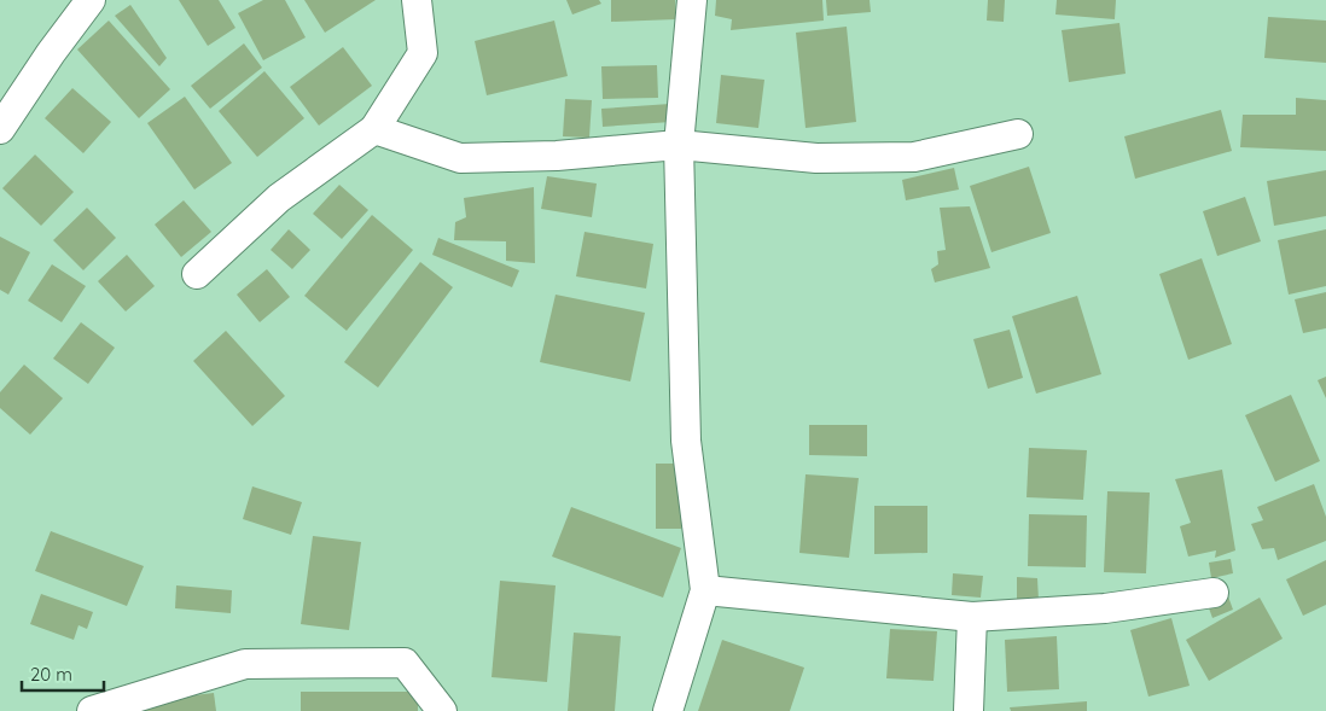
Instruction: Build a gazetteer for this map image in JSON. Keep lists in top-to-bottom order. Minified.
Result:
{"scale_bar":"20 m"}
